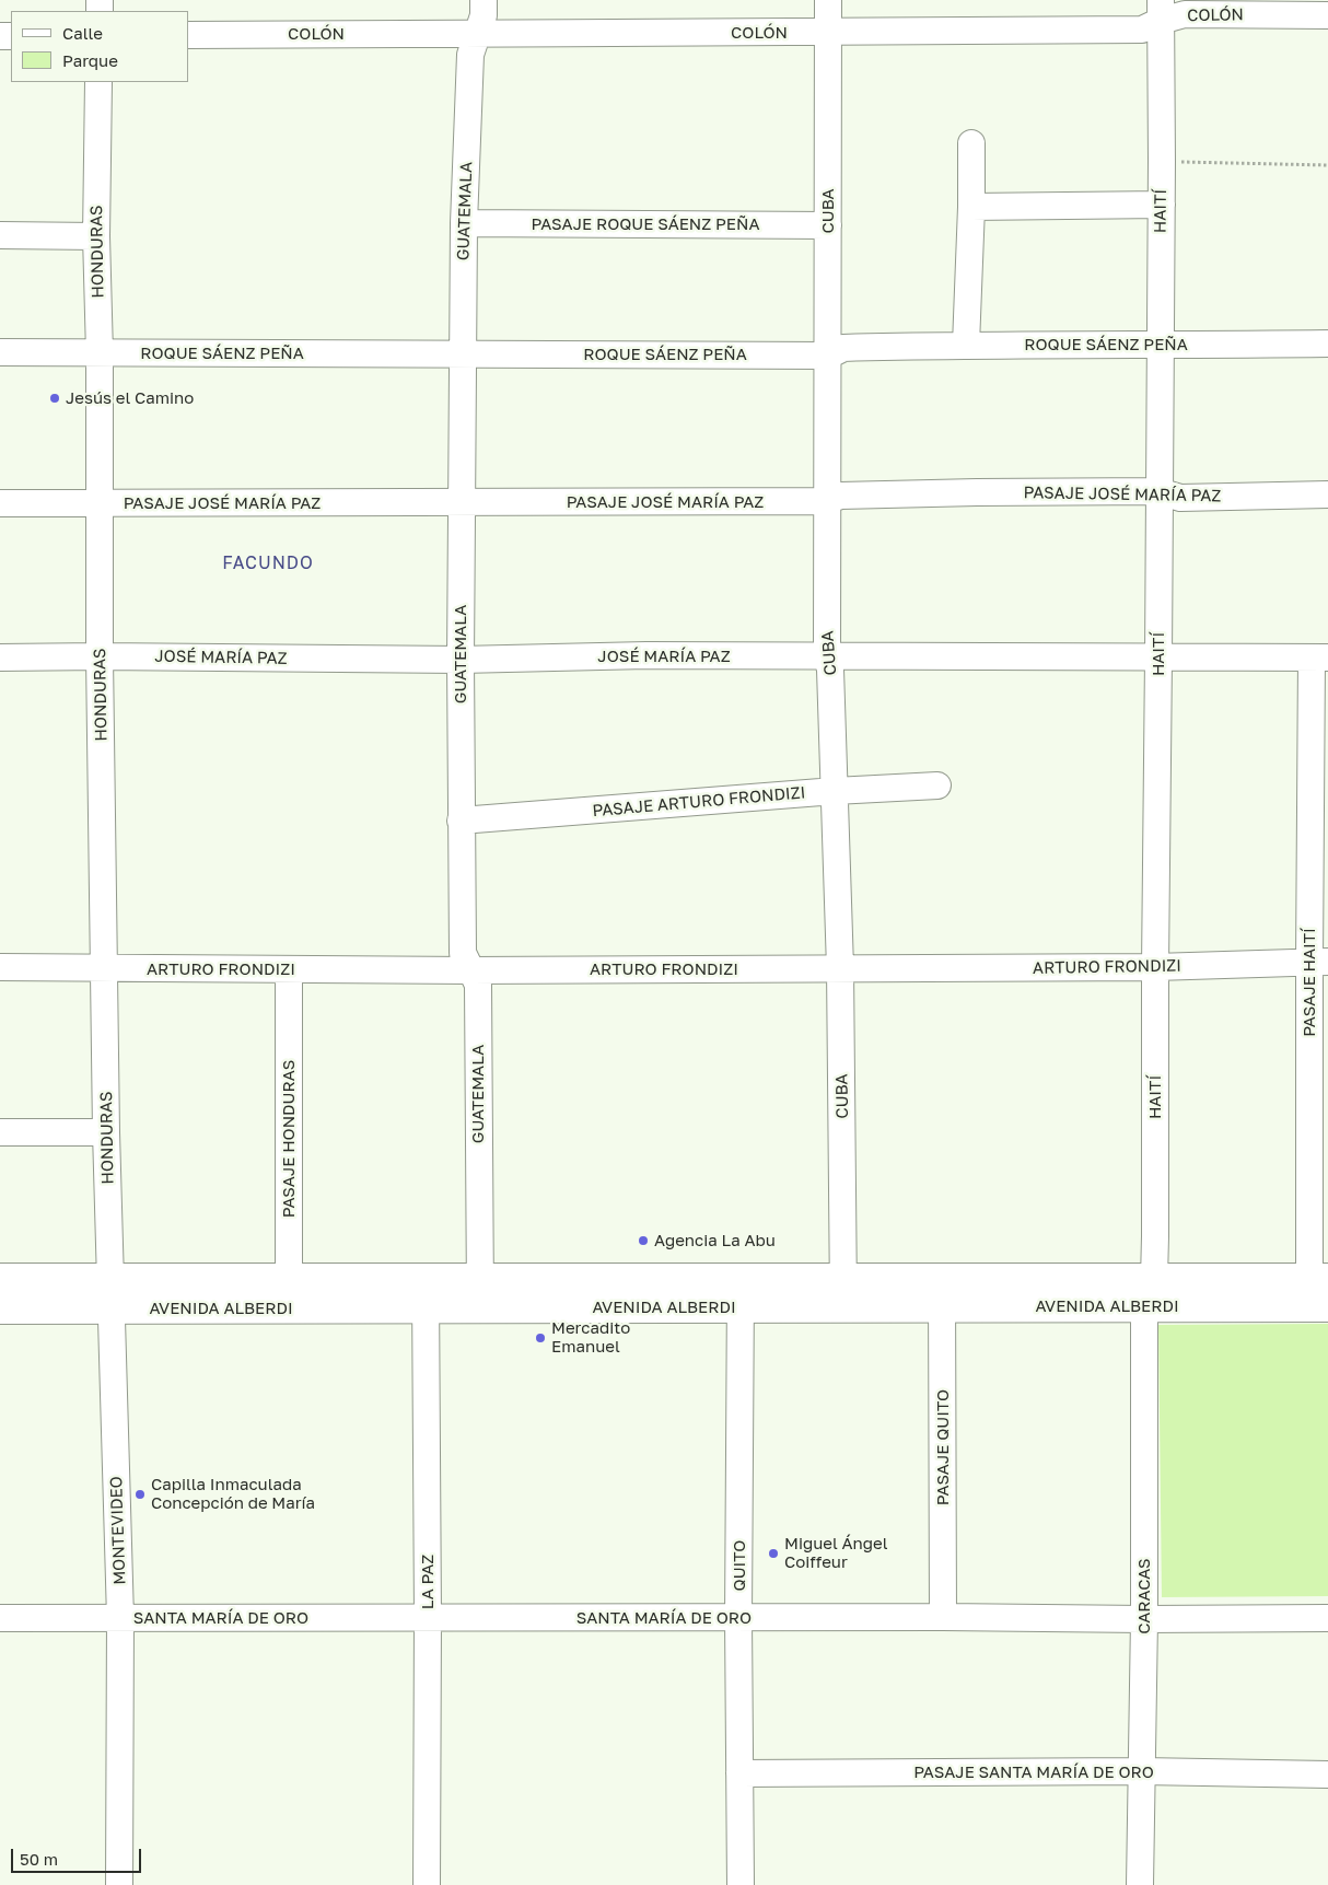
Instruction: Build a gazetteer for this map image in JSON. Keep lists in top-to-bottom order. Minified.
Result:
{"streets":{"main road":["AVENIDA ALBERDI"],"street":["COLÓN","GUATEMALA","CUBA","HAITÍ","PASAJE ROQUE SÁENZ PEÑA","HONDURAS","ROQUE SÁENZ PEÑA","PASAJE JOSÉ MARÍA PAZ","JOSÉ MARÍA PAZ","PASAJE ARTURO FRONDIZI","ARTURO FRONDIZI","PASAJE HAITÍ","PASAJE HONDURAS","PASAJE QUITO","MONTEVIDEO","QUITO","LA PAZ","CARACAS","SANTA MARÍA DE ORO","PASAJE SANTA MARÍA DE ORO"]},"crossings":[["COLÓN","GUATEMALA"],["COLÓN","CUBA"],["COLÓN","HAITÍ"],["GUATEMALA","PASAJE ROQUE SÁENZ PEÑA"],["GUATEMALA","ROQUE SÁENZ PEÑA"],["GUATEMALA","PASAJE JOSÉ MARÍA PAZ"],["GUATEMALA","JOSÉ MARÍA PAZ"],["GUATEMALA","PASAJE ARTURO FRONDIZI"],["GUATEMALA","ARTURO FRONDIZI"],["GUATEMALA","AVENIDA ALBERDI"],["CUBA","PASAJE ROQUE SÁENZ PEÑA"],["CUBA","ROQUE SÁENZ PEÑA"],["CUBA","PASAJE JOSÉ MARÍA PAZ"],["CUBA","JOSÉ MARÍA PAZ"],["CUBA","PASAJE ARTURO FRONDIZI"],["CUBA","ARTURO FRONDIZI"],["CUBA","AVENIDA ALBERDI"],["HAITÍ","ROQUE SÁENZ PEÑA"],["HAITÍ","PASAJE JOSÉ MARÍA PAZ"],["HAITÍ","JOSÉ MARÍA PAZ"],["HAITÍ","ARTURO FRONDIZI"],["HAITÍ","AVENIDA ALBERDI"],["HAITÍ","CARACAS"],["HONDURAS","ROQUE SÁENZ PEÑA"],["HONDURAS","PASAJE JOSÉ MARÍA PAZ"],["HONDURAS","JOSÉ MARÍA PAZ"],["HONDURAS","ARTURO FRONDIZI"],["HONDURAS","AVENIDA ALBERDI"],["HONDURAS","MONTEVIDEO"],["JOSÉ MARÍA PAZ","PASAJE HAITÍ"],["ARTURO FRONDIZI","PASAJE HAITÍ"],["ARTURO FRONDIZI","PASAJE HONDURAS"],["PASAJE HAITÍ","AVENIDA ALBERDI"],["PASAJE HONDURAS","AVENIDA ALBERDI"],["AVENIDA ALBERDI","PASAJE QUITO"],["AVENIDA ALBERDI","MONTEVIDEO"],["AVENIDA ALBERDI","QUITO"],["AVENIDA ALBERDI","LA PAZ"],["AVENIDA ALBERDI","CARACAS"],["PASAJE QUITO","SANTA MARÍA DE ORO"],["MONTEVIDEO","SANTA MARÍA DE ORO"],["QUITO","SANTA MARÍA DE ORO"],["QUITO","PASAJE SANTA MARÍA DE ORO"],["LA PAZ","SANTA MARÍA DE ORO"],["CARACAS","SANTA MARÍA DE ORO"],["CARACAS","PASAJE SANTA MARÍA DE ORO"]],"districts":["FACUNDO"],"places":["Jesús el Camino","Agencia La Abu","Mercadito Emanuel","Capilla Inmaculada Concepción de María","Miguel Ángel Coiffeur"],"legend":["Calle","Parque"],"scale_bar":"50 m"}
